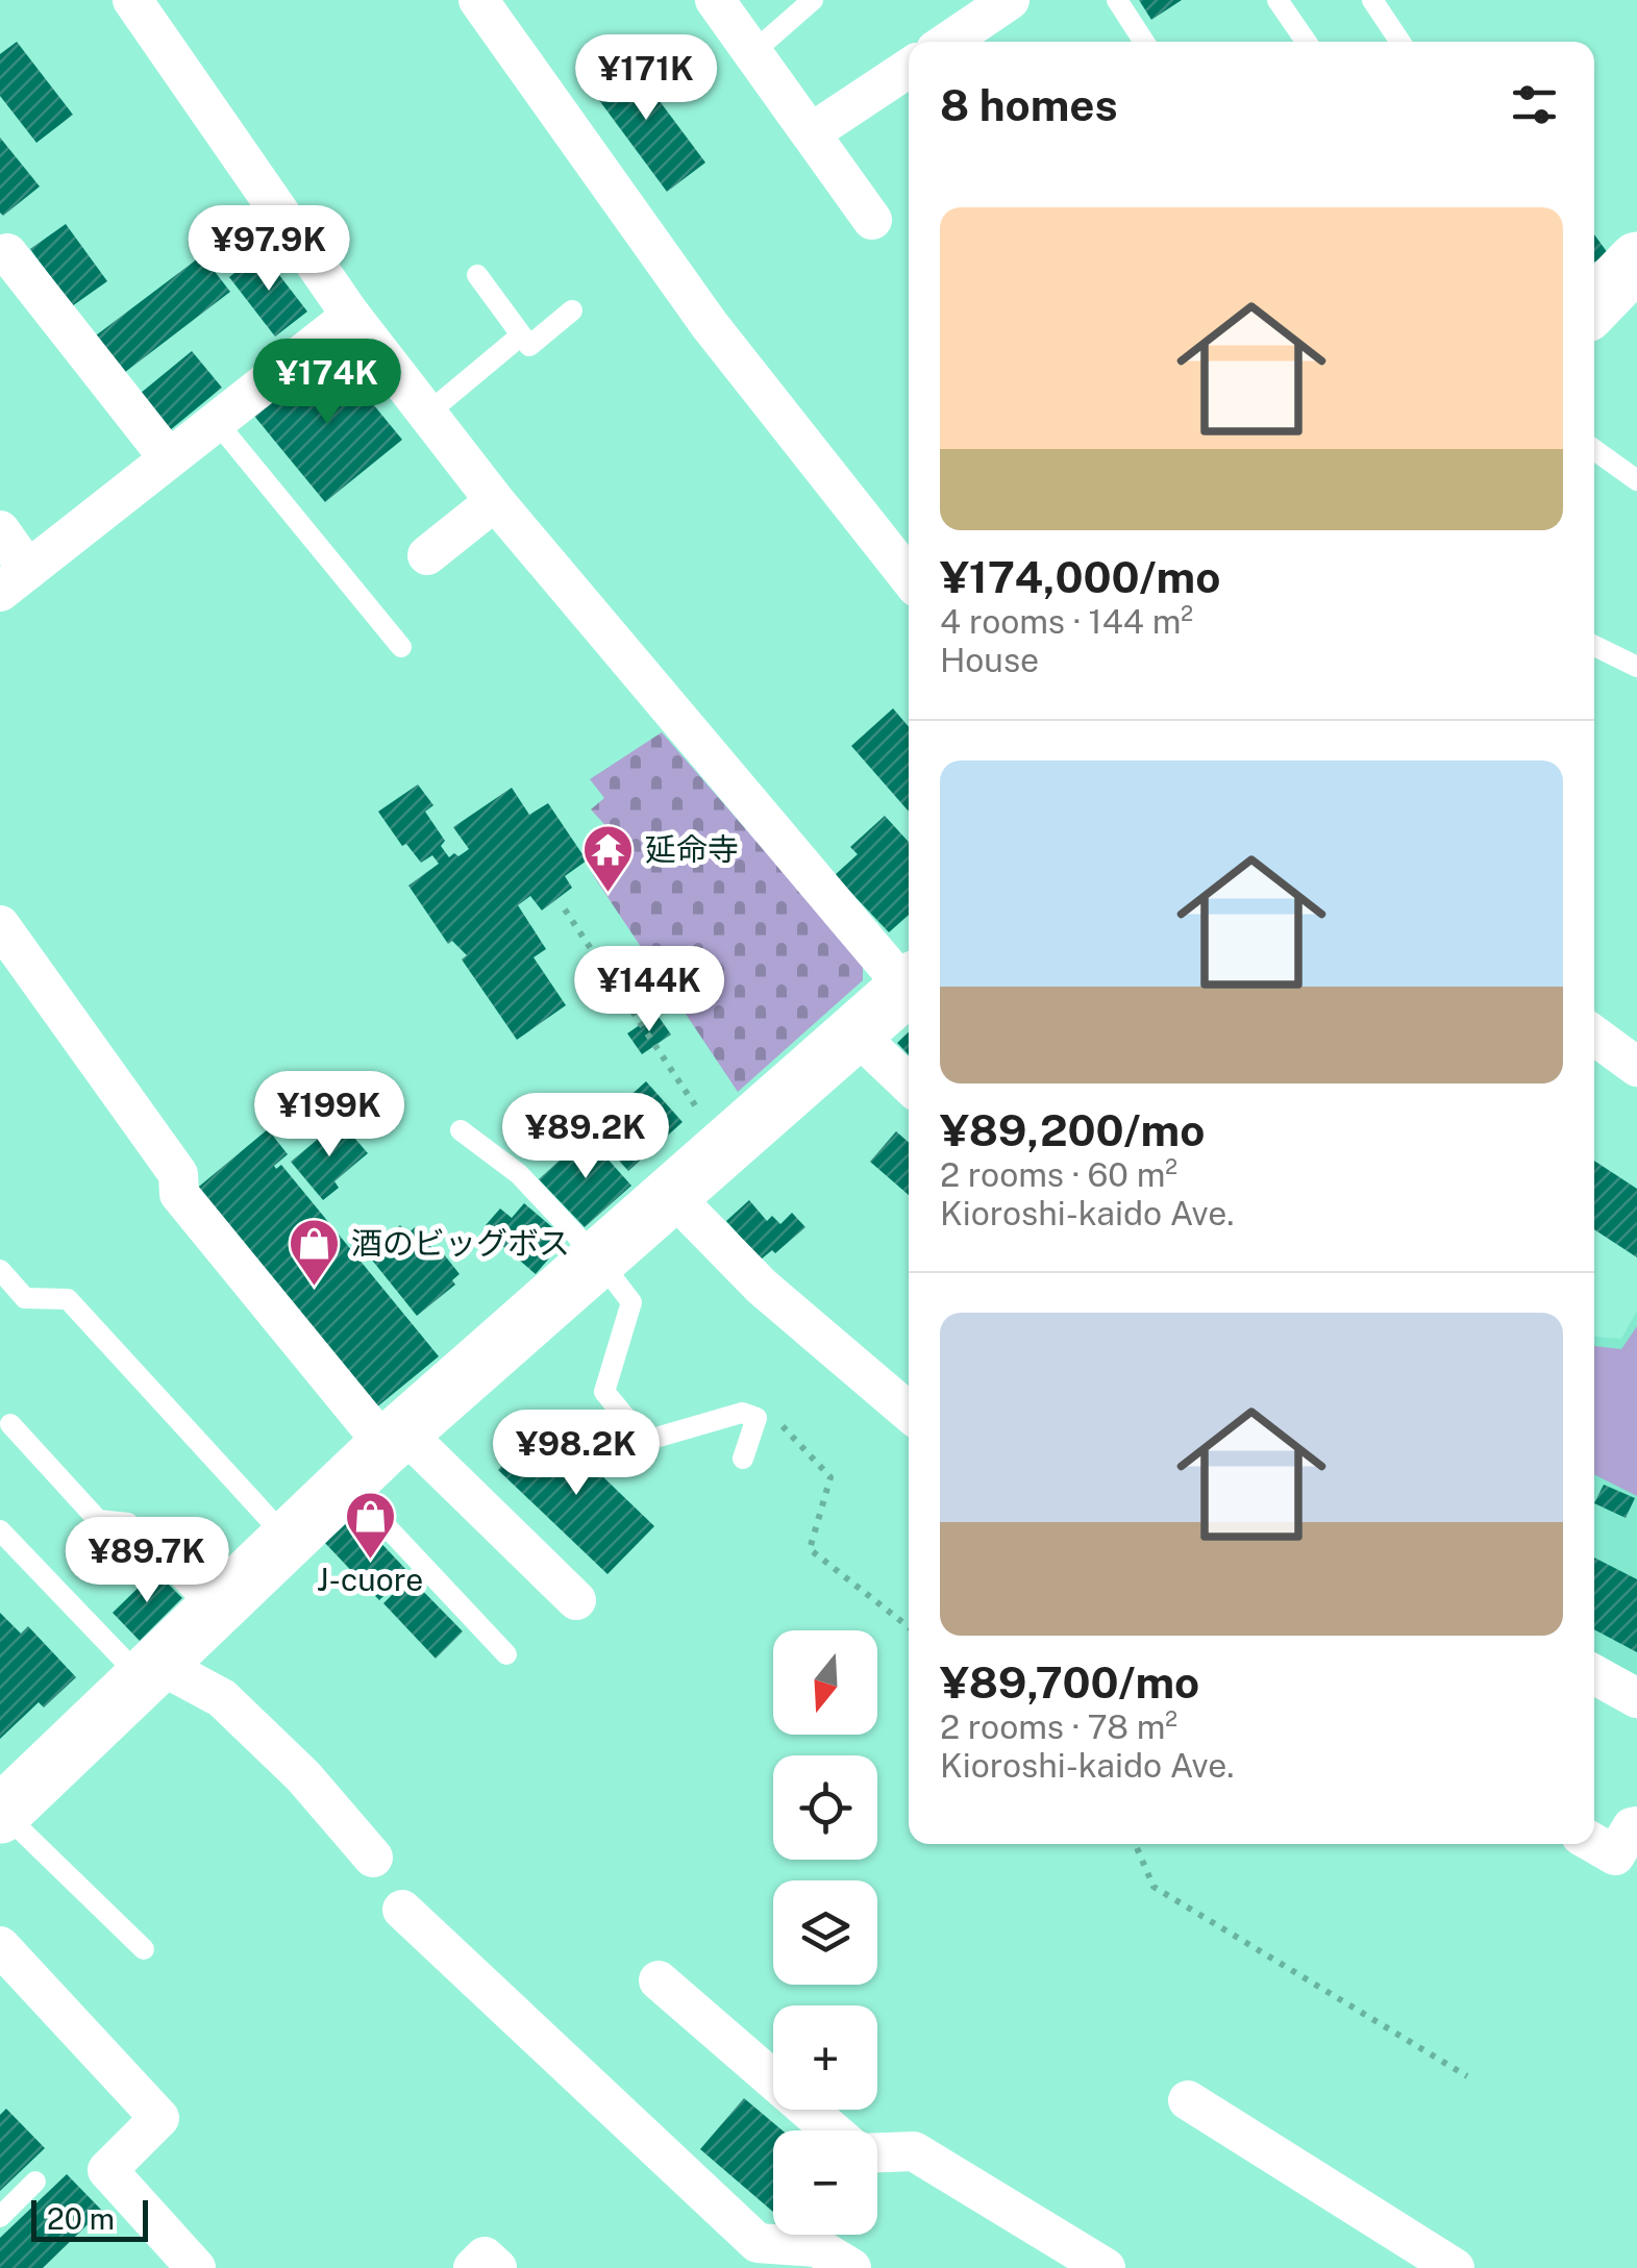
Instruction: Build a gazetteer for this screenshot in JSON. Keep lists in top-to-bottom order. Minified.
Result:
{"places":{"temple":["延命寺"],"shop":["酒のビッグボス","J-cuore"]},"scale_bar":"20 m","north":"bottom","page":{"price":["¥171K","¥97.9K","¥174K","¥144K","¥199K","¥89.2K","¥98.2K","¥89.7K"],"heading":"8 homes","list":[{"name":"¥174,000/mo","note":"4 rooms · 144 m² · House"},{"name":"¥89,200/mo","note":"2 rooms · 60 m² · Kioroshi-kaido Ave."},{"name":"¥89,700/mo","note":"2 rooms · 78 m² · Kioroshi-kaido Ave."}],"map_buttons":["+","−"],"scale":"20 m"}}
